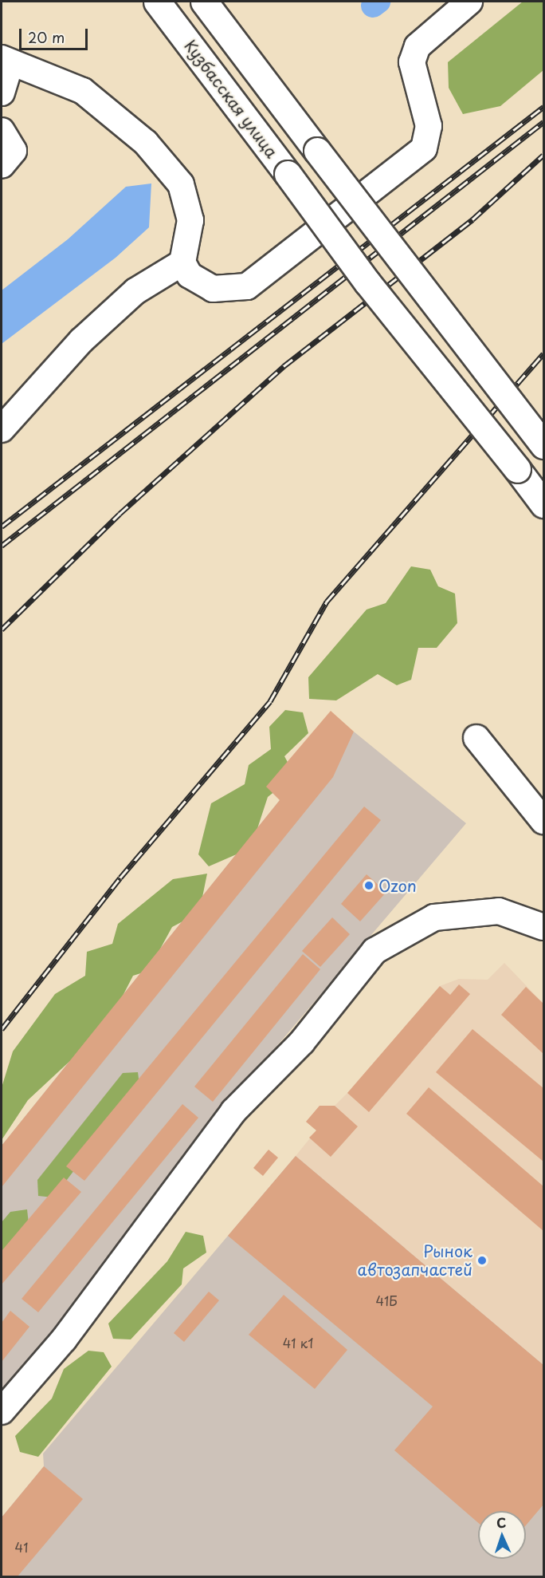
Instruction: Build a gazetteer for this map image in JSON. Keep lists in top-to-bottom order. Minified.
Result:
{"streets":{"main road":["Кузбасская улица"]},"places":["Ozon","Рынок автозапчастей"],"house_numbers":["41Б","41 к1","41"],"scale_bar":"20 m","north":"top"}
